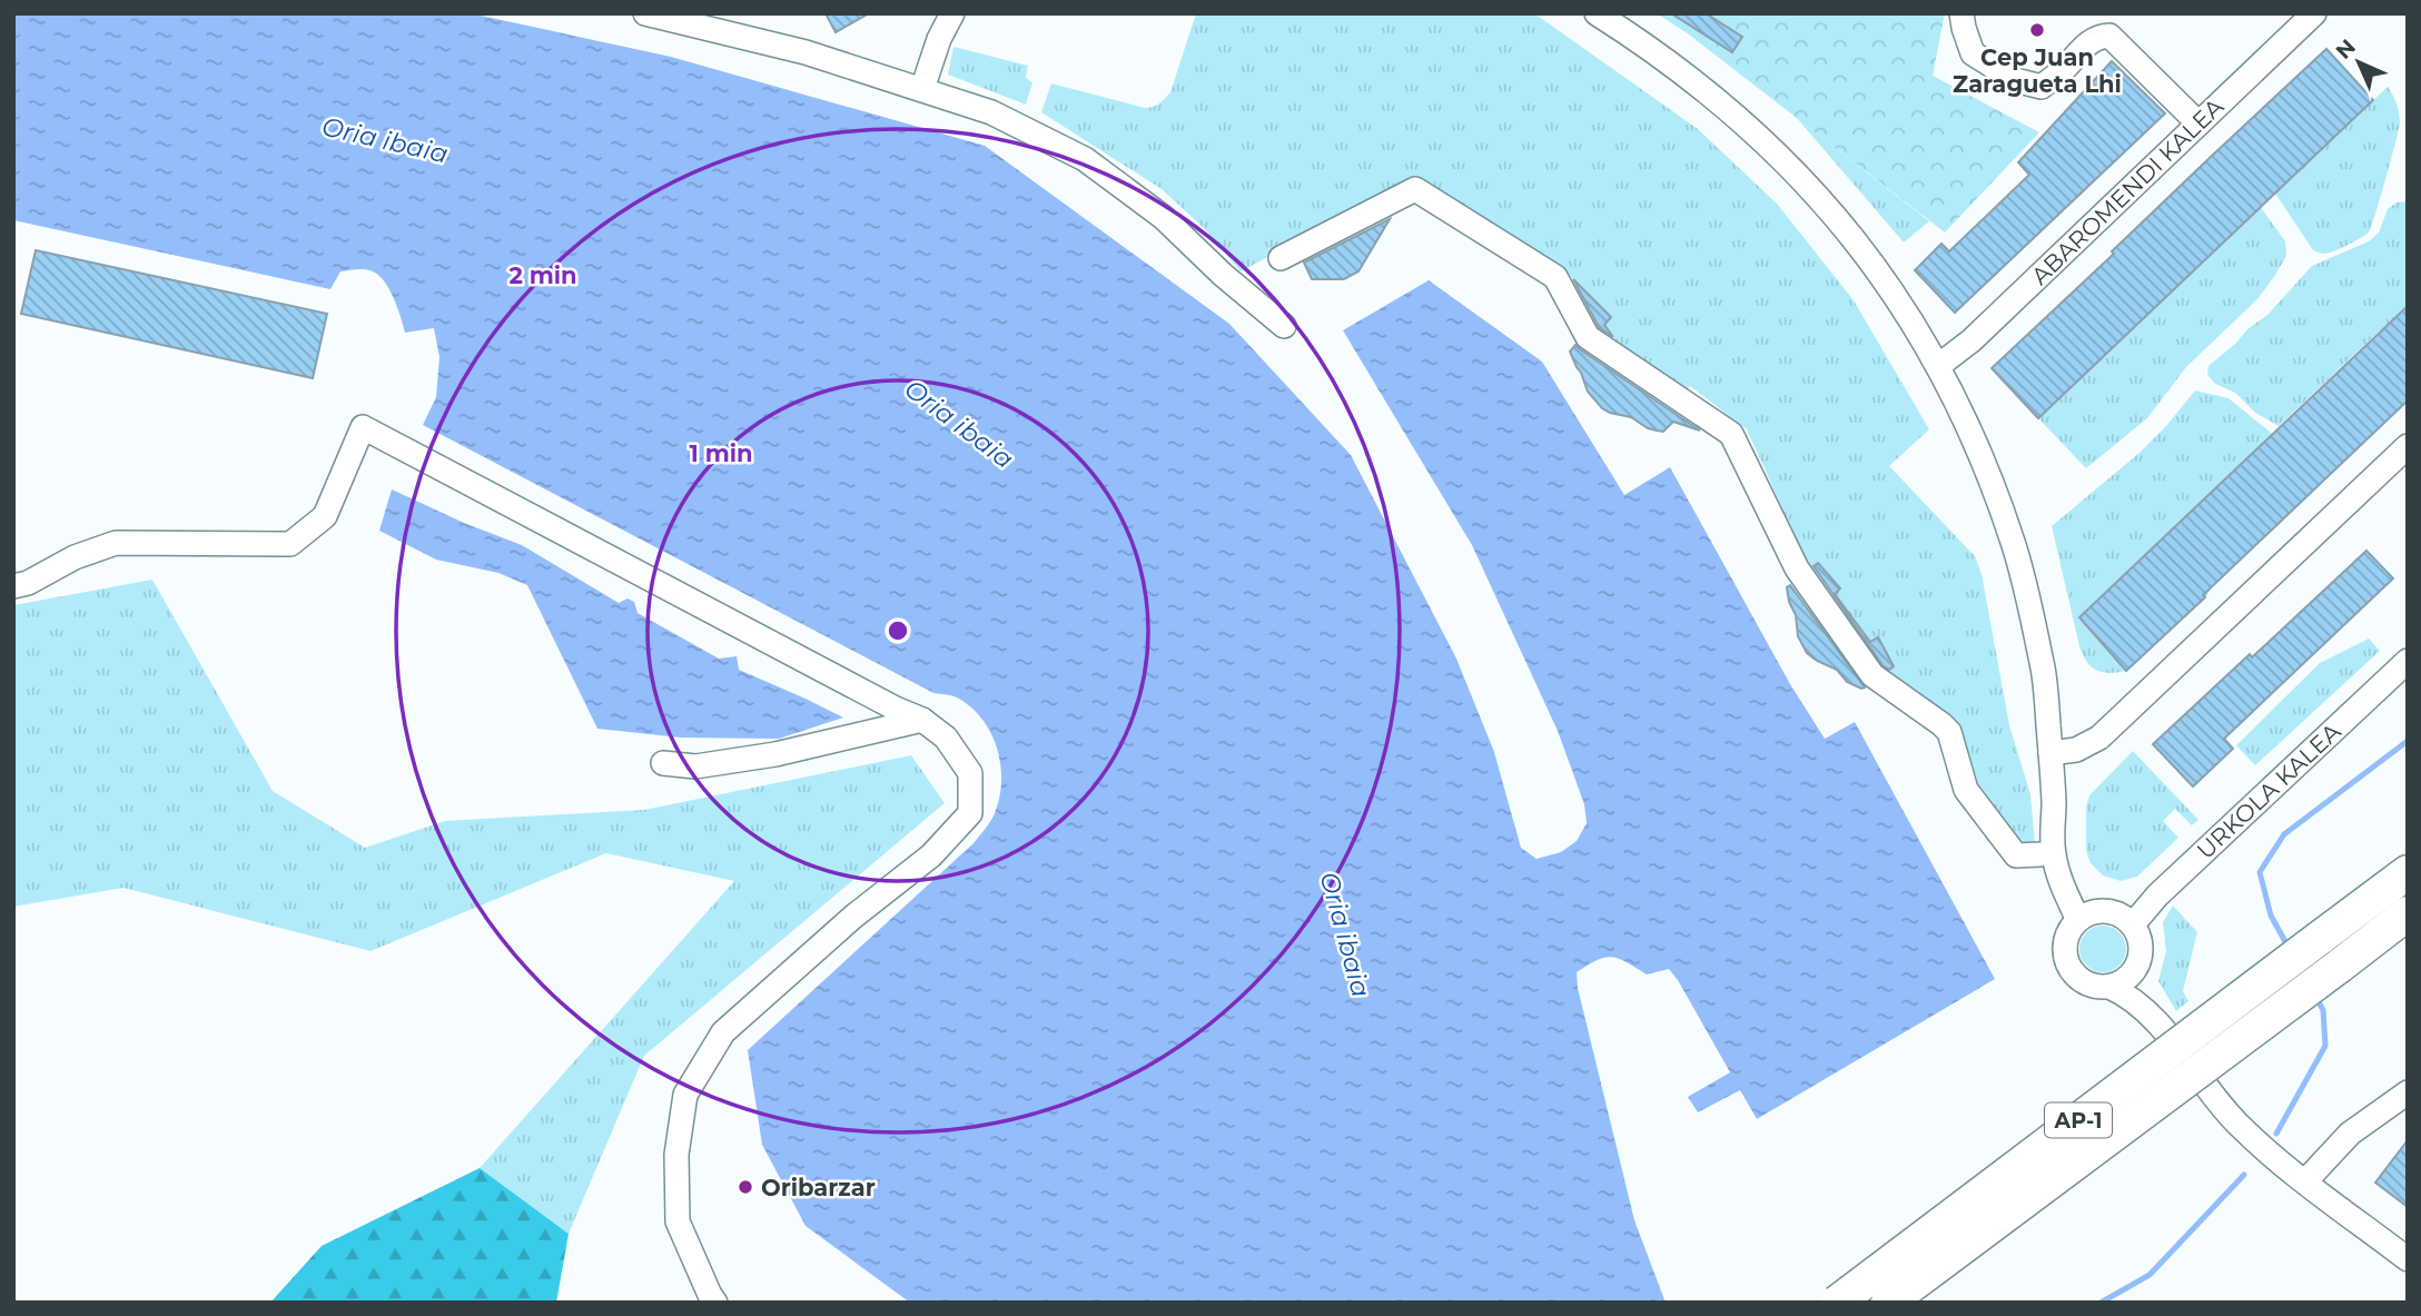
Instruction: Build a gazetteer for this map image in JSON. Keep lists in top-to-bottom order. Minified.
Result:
{"streets":{"highway":["AP-1"],"street":["ABAROMENDI KALEA","URKOLA KALEA"]},"water":["Oria ibaia"],"places":["Cep Juan Zaragueta Lhi","Oribarzar"],"north":"top left","rings":["2 min","1 min"]}
